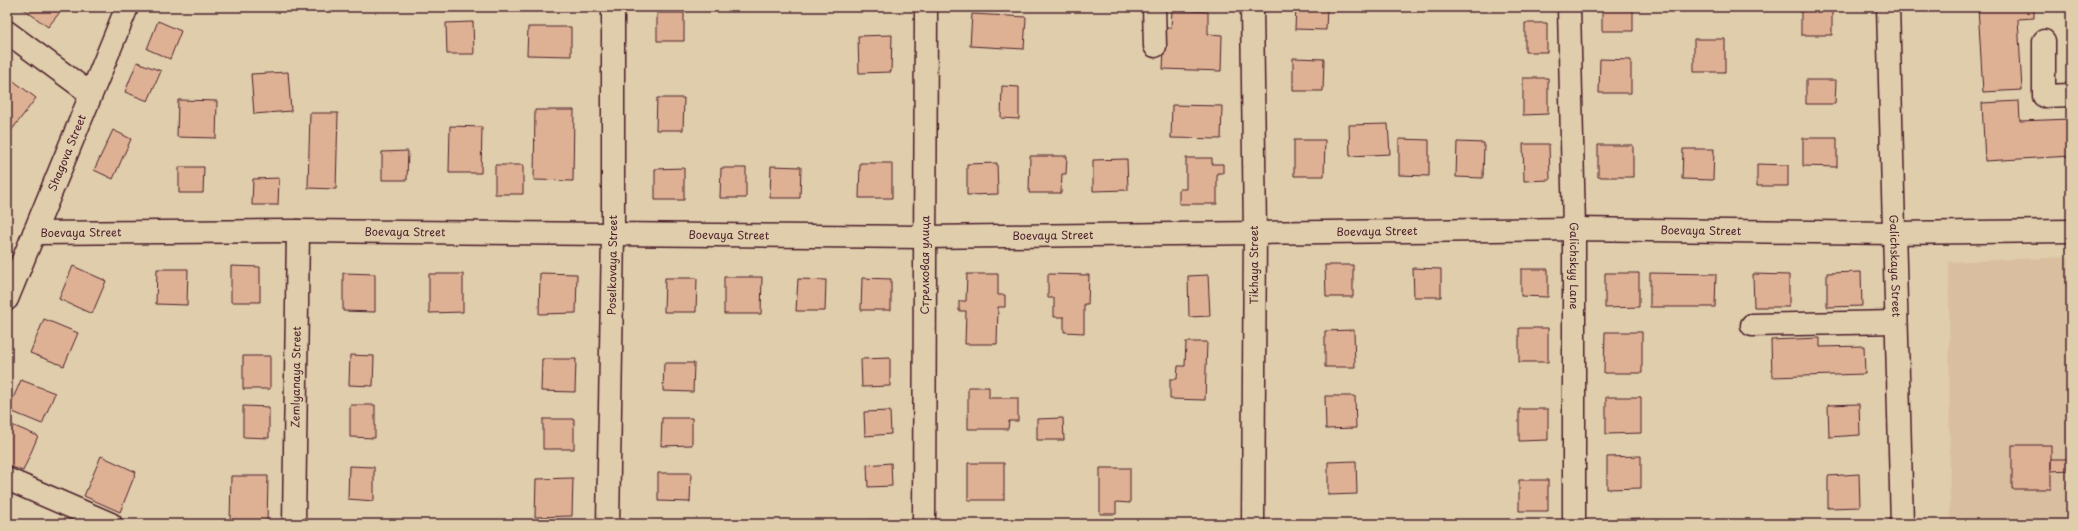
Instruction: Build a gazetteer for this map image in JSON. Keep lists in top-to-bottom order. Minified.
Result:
{"streets":{"street":["Shagova Street","Boevaya Street","Стрелковая улица","Tikhaya Street","Galichskyy Lane","Galichskaya Street","Poselkovaya Street","Zemlyanaya Street"]},"crossings":[["Shagova Street","Boevaya Street"],["Boevaya Street","Стрелковая улица"],["Boevaya Street","Tikhaya Street"],["Boevaya Street","Galichskyy Lane"],["Boevaya Street","Galichskaya Street"],["Boevaya Street","Poselkovaya Street"],["Boevaya Street","Zemlyanaya Street"]]}
